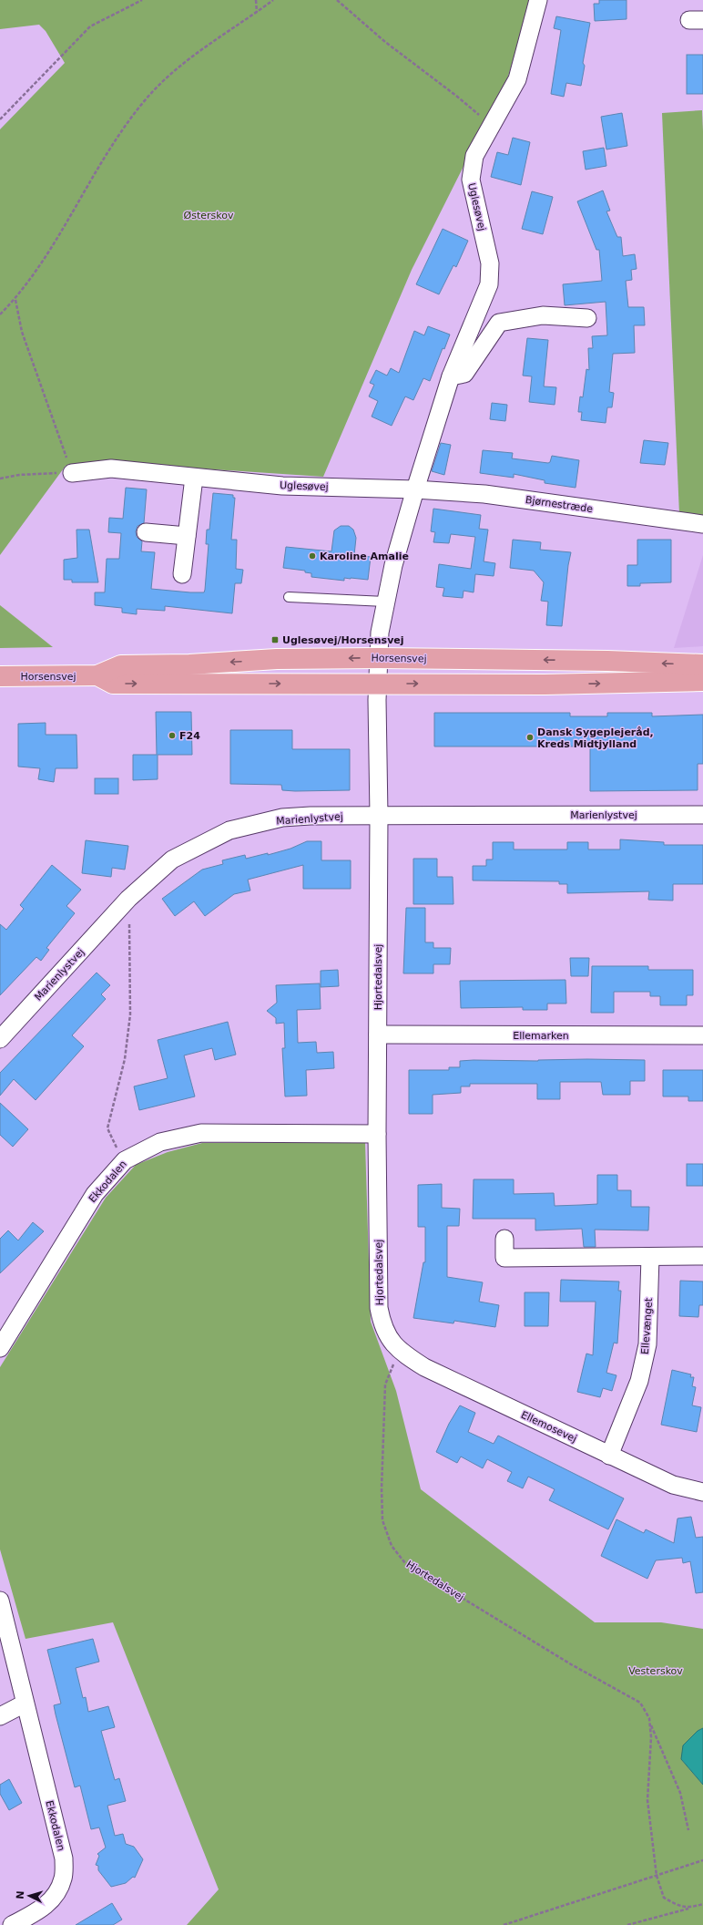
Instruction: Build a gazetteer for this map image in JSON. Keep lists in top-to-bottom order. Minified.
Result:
{"streets":{"main road":["Horsensvej"],"street":["Uglesøvej","Bjørnestræde","Marienlystvej","Hjortedalsvej","Ellemarken","Ekkodalen","Ellevænget","Ellemosevej"]},"crossings":[["Uglesøvej","Bjørnestræde"],["Uglesøvej","Horsensvej"],["Uglesøvej","Hjortedalsvej"],["Horsensvej","Hjortedalsvej"],["Marienlystvej","Hjortedalsvej"],["Hjortedalsvej","Ellemarken"],["Hjortedalsvej","Ekkodalen"],["Hjortedalsvej","Ellemosevej"],["Ellevænget","Ellemosevej"]],"parks":["Østerskov","Vesterskov"],"places":{"other":["Karoline Amalie","F24","Dansk Sygeplejeråd, Kreds Midtjylland"],"transit":["Uglesøvej/Horsensvej"]},"north":"left"}
